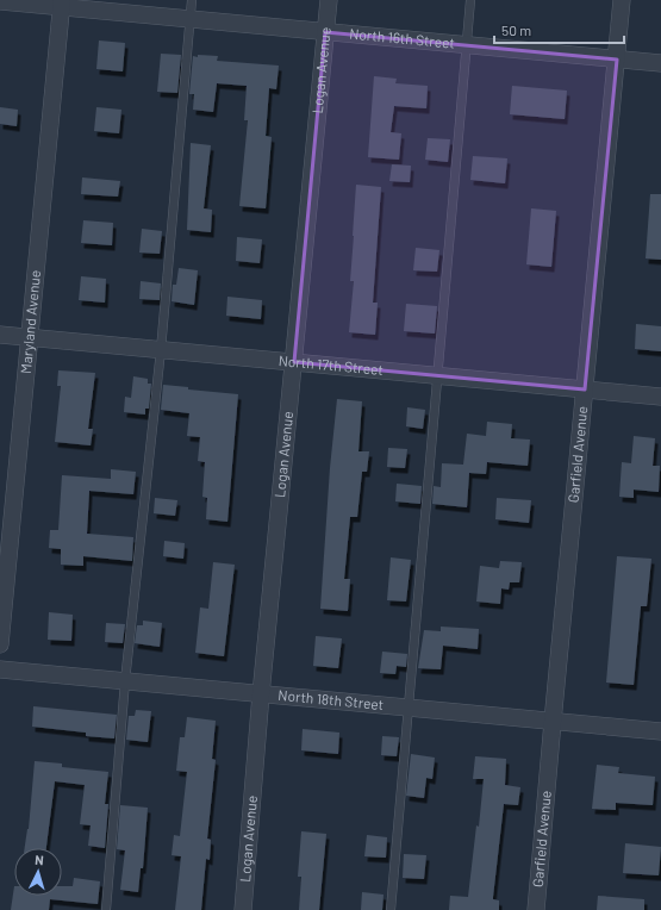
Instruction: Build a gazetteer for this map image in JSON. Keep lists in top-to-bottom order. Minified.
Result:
{"streets":{"street":["North 16th Street","Logan Avenue","Maryland Avenue","North 17th Street","Garfield Avenue","North 18th Street"]},"crossings":[["North 16th Street","Logan Avenue"],["North 16th Street","Maryland Avenue"],["North 16th Street","Garfield Avenue"],["Logan Avenue","North 17th Street"],["Logan Avenue","North 18th Street"],["Maryland Avenue","North 17th Street"],["North 17th Street","Garfield Avenue"],["Garfield Avenue","North 18th Street"]],"scale_bar":"50 m","north":"top"}
